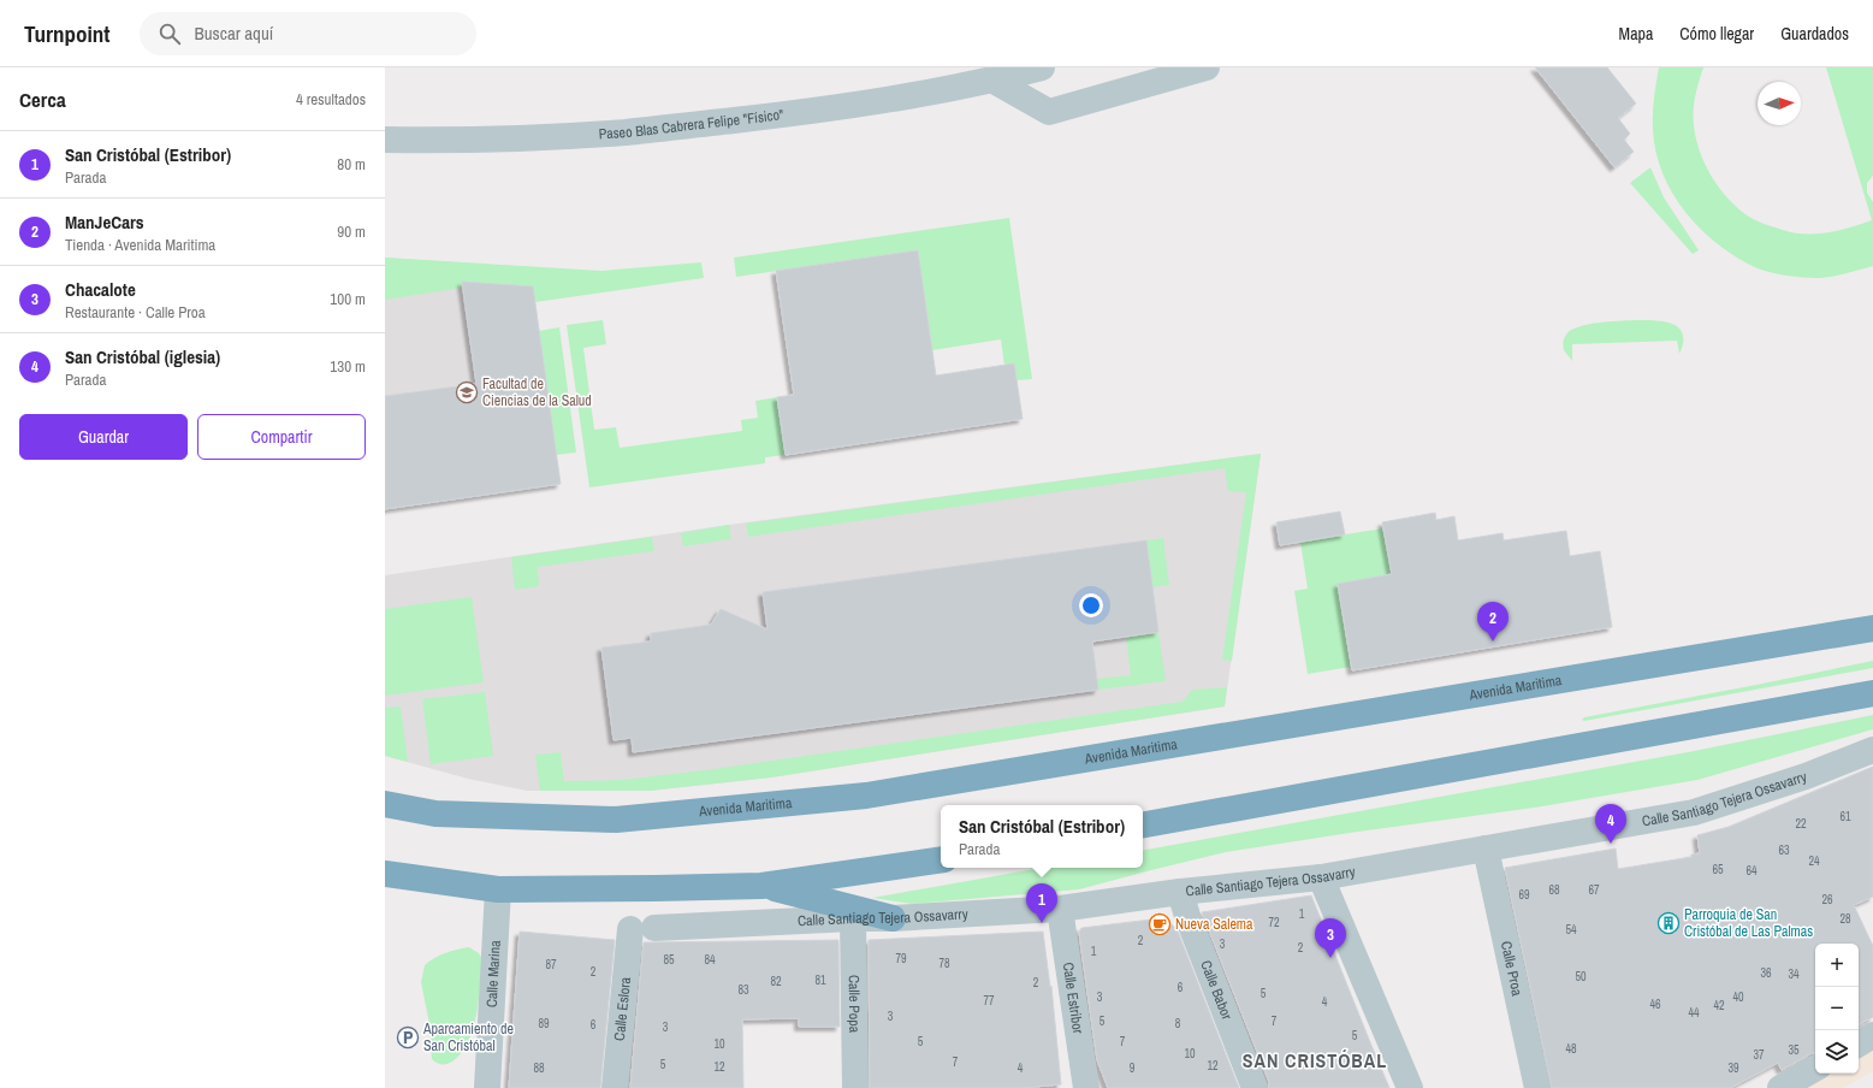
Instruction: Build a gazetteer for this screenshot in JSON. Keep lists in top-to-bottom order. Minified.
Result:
{"streets":{"highway":["Avenida Maritima"],"street":["Paseo Blas Cabrera Felipe \"Físico\"","Calle Santiago Tejera Ossavarry","Calle Proa","Calle Marina","Calle Babor","Calle Estribor","Calle Popa","Calle Eslora"]},"crossings":[["Calle Santiago Tejera Ossavarry","Calle Proa"],["Calle Santiago Tejera Ossavarry","Calle Babor"],["Calle Santiago Tejera Ossavarry","Calle Estribor"],["Calle Santiago Tejera Ossavarry","Calle Popa"],["Calle Santiago Tejera Ossavarry","Calle Eslora"]],"districts":["SAN CRISTÓBAL"],"places":{"school or university":["Facultad de Ciencias de la Salud"],"building":["Parroquia de San Cristóbal de Las Palmas"],"cafe":["Nueva Salema"],"parking":["Aparcamiento de San Cristóbal"]},"house_numbers":["61","22","63","24","65","64","68","67","69","26","1","28","72","54","2","3","2","1","79","85","84","78","87","2","36","34","50","81","82","2","6","83","5","3","40","77","4","46","42","44","3","5","7","89","8","6","3","5","5","7","10","48","35","10","37","7","5","12","12","88","4","9","39"],"north":"right","page":{"header":"Turnpoint","search":"Buscar aquí","nav":["Mapa","Cómo llegar","Guardados"],"heading":["Cerca","4 resultados"],"list":[{"mark":"1","name":"San Cristóbal (Estribor)","note":"Parada","value":"80 m"},{"mark":"2","name":"ManJeCars","note":"Tienda · Avenida Maritima","value":"90 m"},{"mark":"3","name":"Chacalote","note":"Restaurante · Calle Proa","value":"100 m"},{"mark":"4","name":"San Cristóbal (iglesia)","note":"Parada","value":"130 m"}],"buttons":["Guardar","Compartir"],"pins":["2","4","1","3"],"popup":["San Cristóbal (Estribor)","Parada"],"map_buttons":["+","−"]}}
